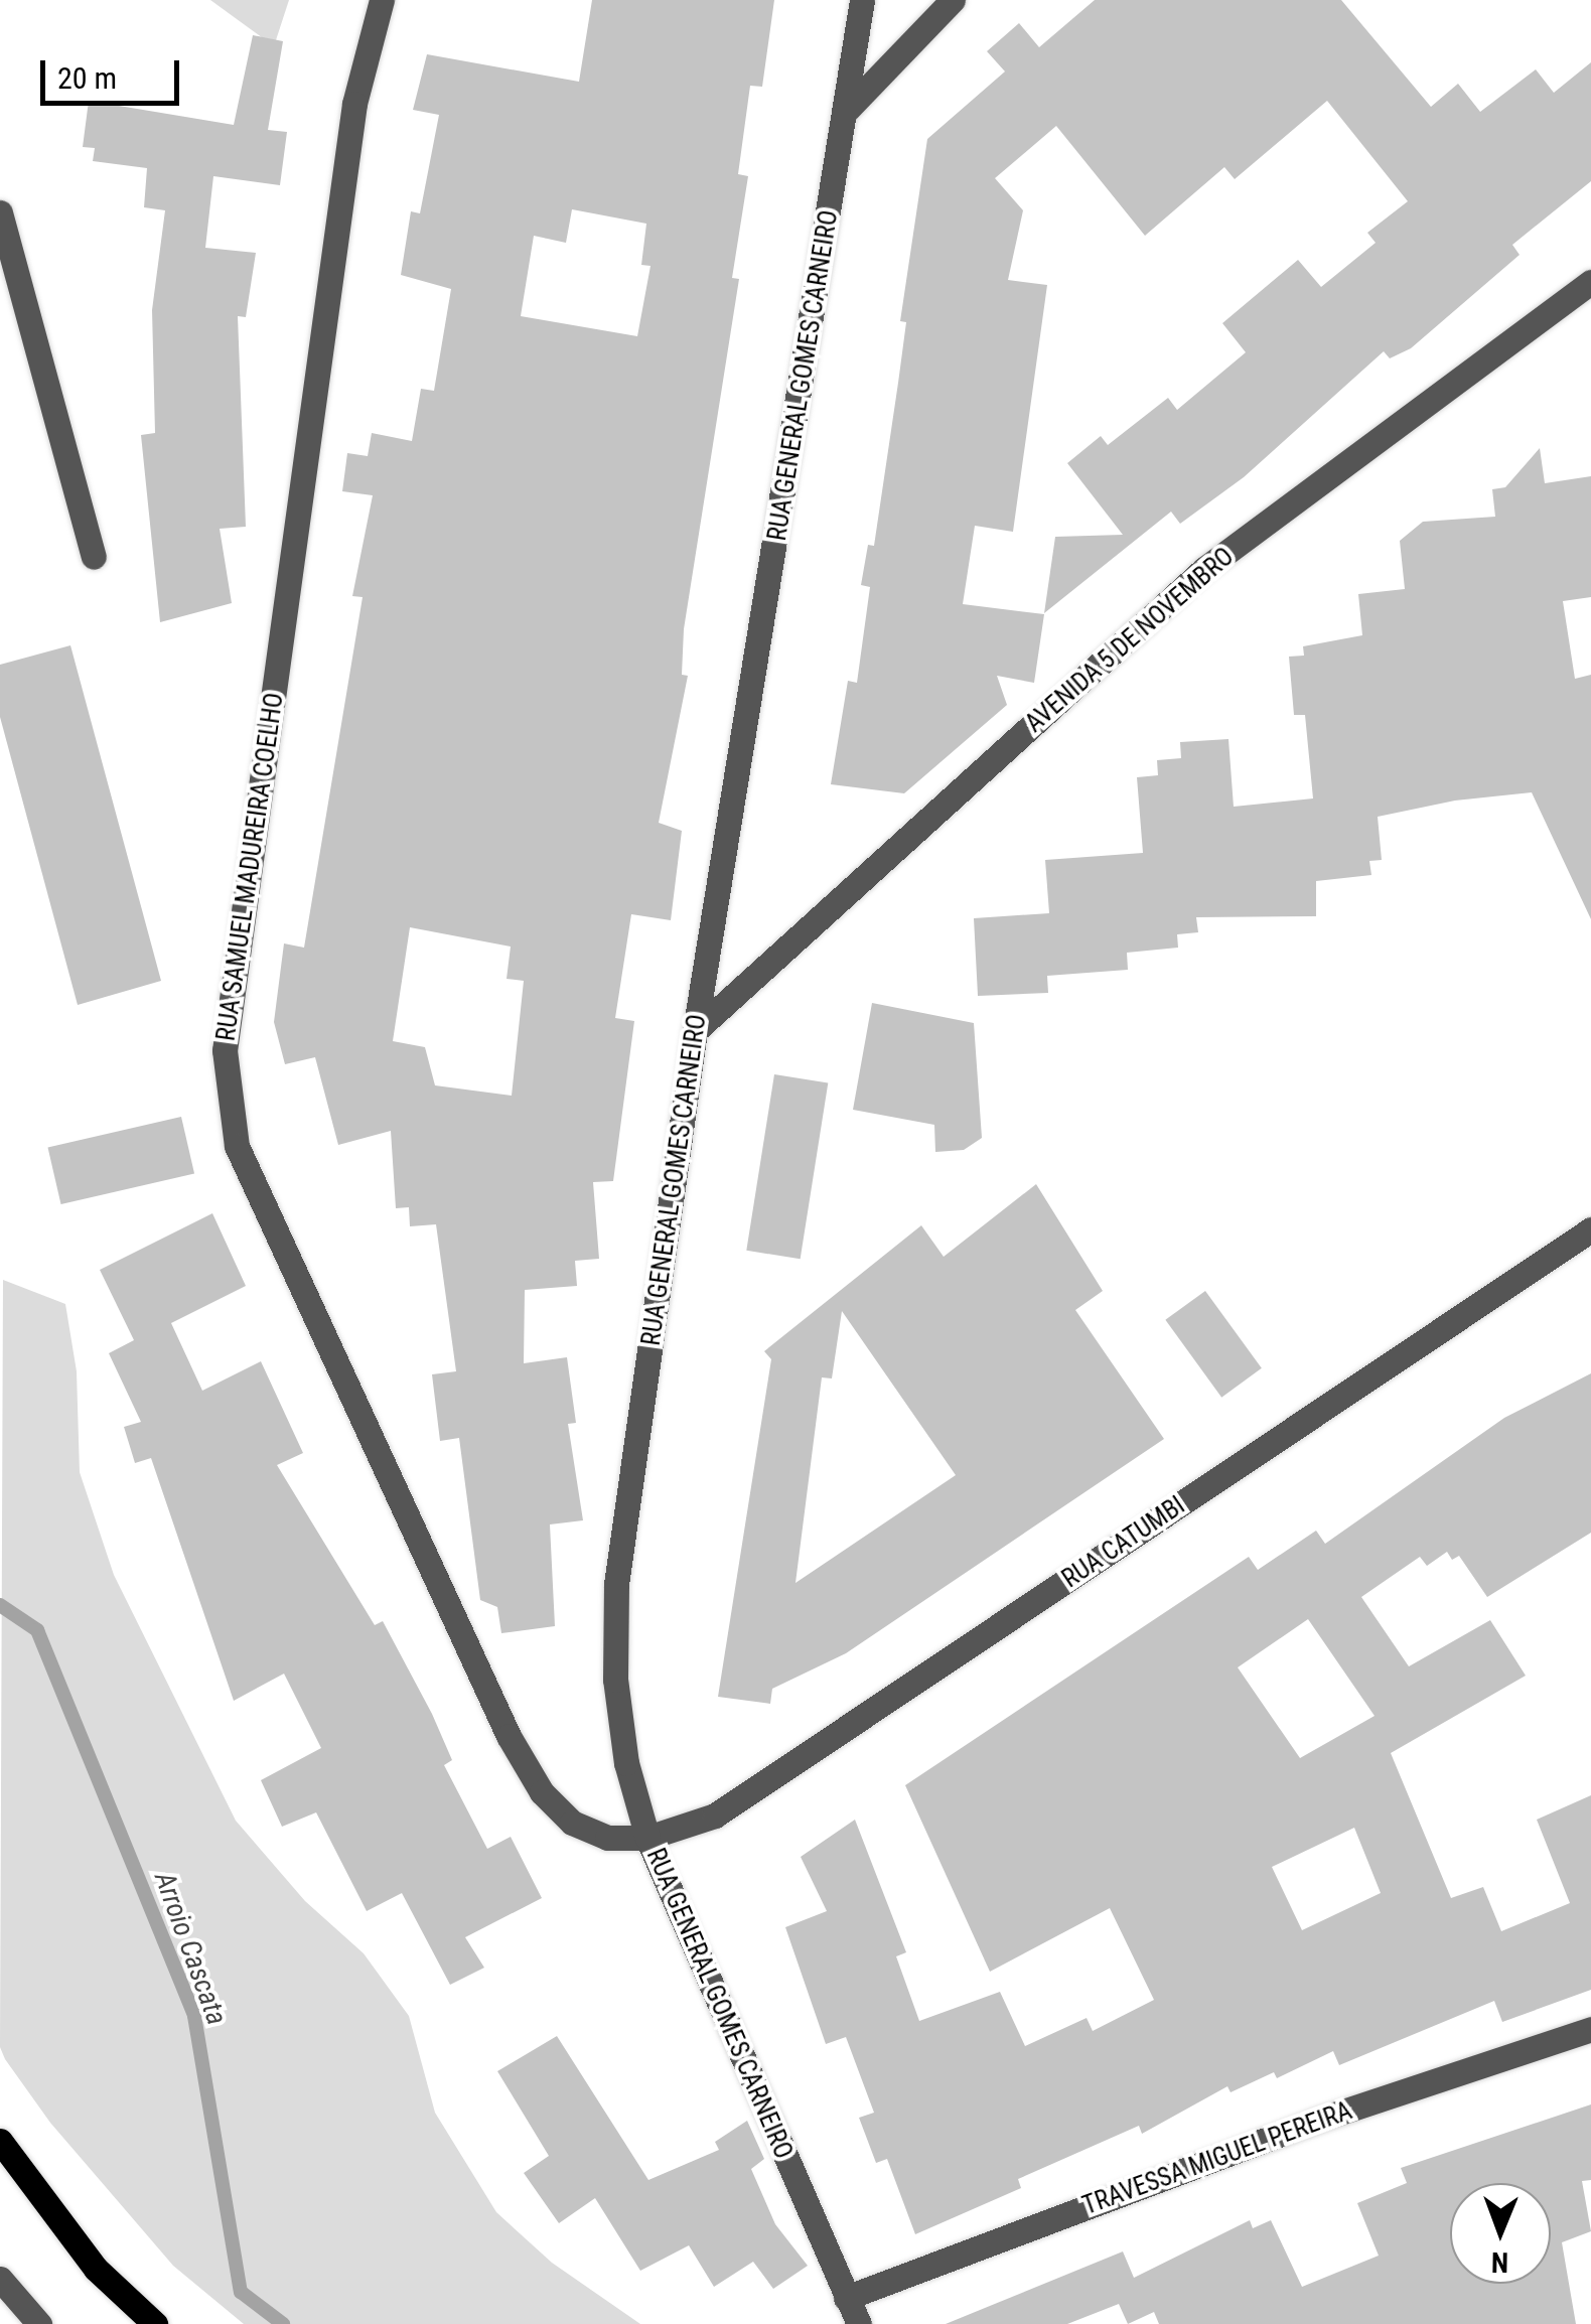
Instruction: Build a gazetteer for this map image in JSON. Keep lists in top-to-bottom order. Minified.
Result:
{"streets":{"street":["RUA GENERAL GOMES CARNEIRO","AVENIDA 5 DE NOVEMBRO","RUA SAMUEL MADUREIRA COELHO","RUA CATUMBI","TRAVESSA MIGUEL PEREIRA"]},"crossings":[["RUA GENERAL GOMES CARNEIRO","AVENIDA 5 DE NOVEMBRO"],["RUA GENERAL GOMES CARNEIRO","RUA SAMUEL MADUREIRA COELHO"],["RUA GENERAL GOMES CARNEIRO","RUA CATUMBI"],["RUA GENERAL GOMES CARNEIRO","TRAVESSA MIGUEL PEREIRA"],["RUA SAMUEL MADUREIRA COELHO","RUA CATUMBI"]],"water":["Arroio Cascata"],"scale_bar":"20 m","north":"bottom"}
